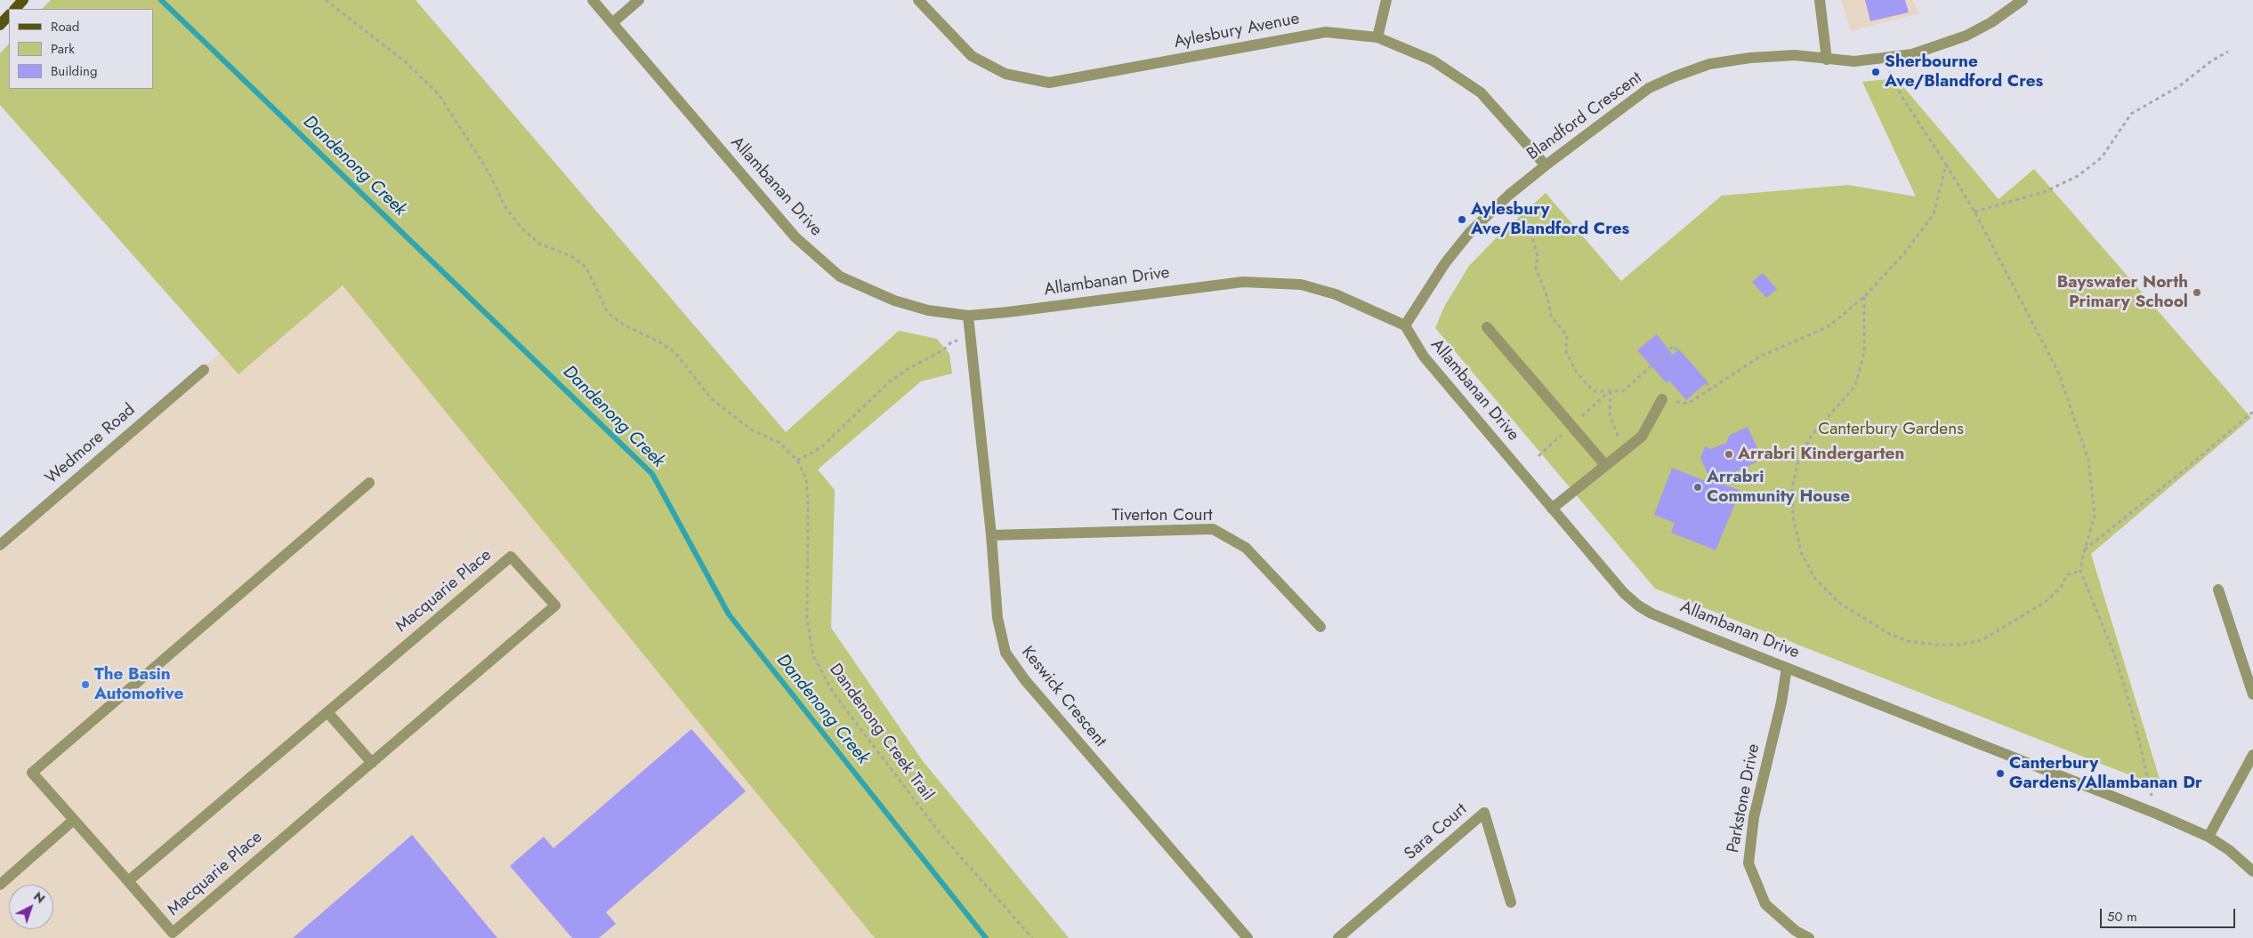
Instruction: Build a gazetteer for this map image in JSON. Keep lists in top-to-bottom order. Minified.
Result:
{"streets":{"street":["Aylesbury Avenue","Blandford Crescent","Allambanan Drive","Wedmore Road","Tiverton Court","Macquarie Place","Keswick Crescent","Parkstone Drive","Sara Court"],"path":["Dandenong Creek Trail"]},"crossings":[["Aylesbury Avenue","Blandford Crescent"],["Blandford Crescent","Allambanan Drive"],["Allambanan Drive","Keswick Crescent"],["Allambanan Drive","Parkstone Drive"],["Tiverton Court","Keswick Crescent"]],"water":["Dandenong Creek"],"parks":["Canterbury Gardens"],"places":["Sherbourne Ave/Blandford Cres","Aylesbury Ave/Blandford Cres","Bayswater North Primary School","Arrabri Kindergarten","Arrabri Community House","The Basin Automotive","Canterbury Gardens/Allambanan Dr"],"legend":["Road","Park","Building"],"scale_bar":"50 m","north":"top right"}
